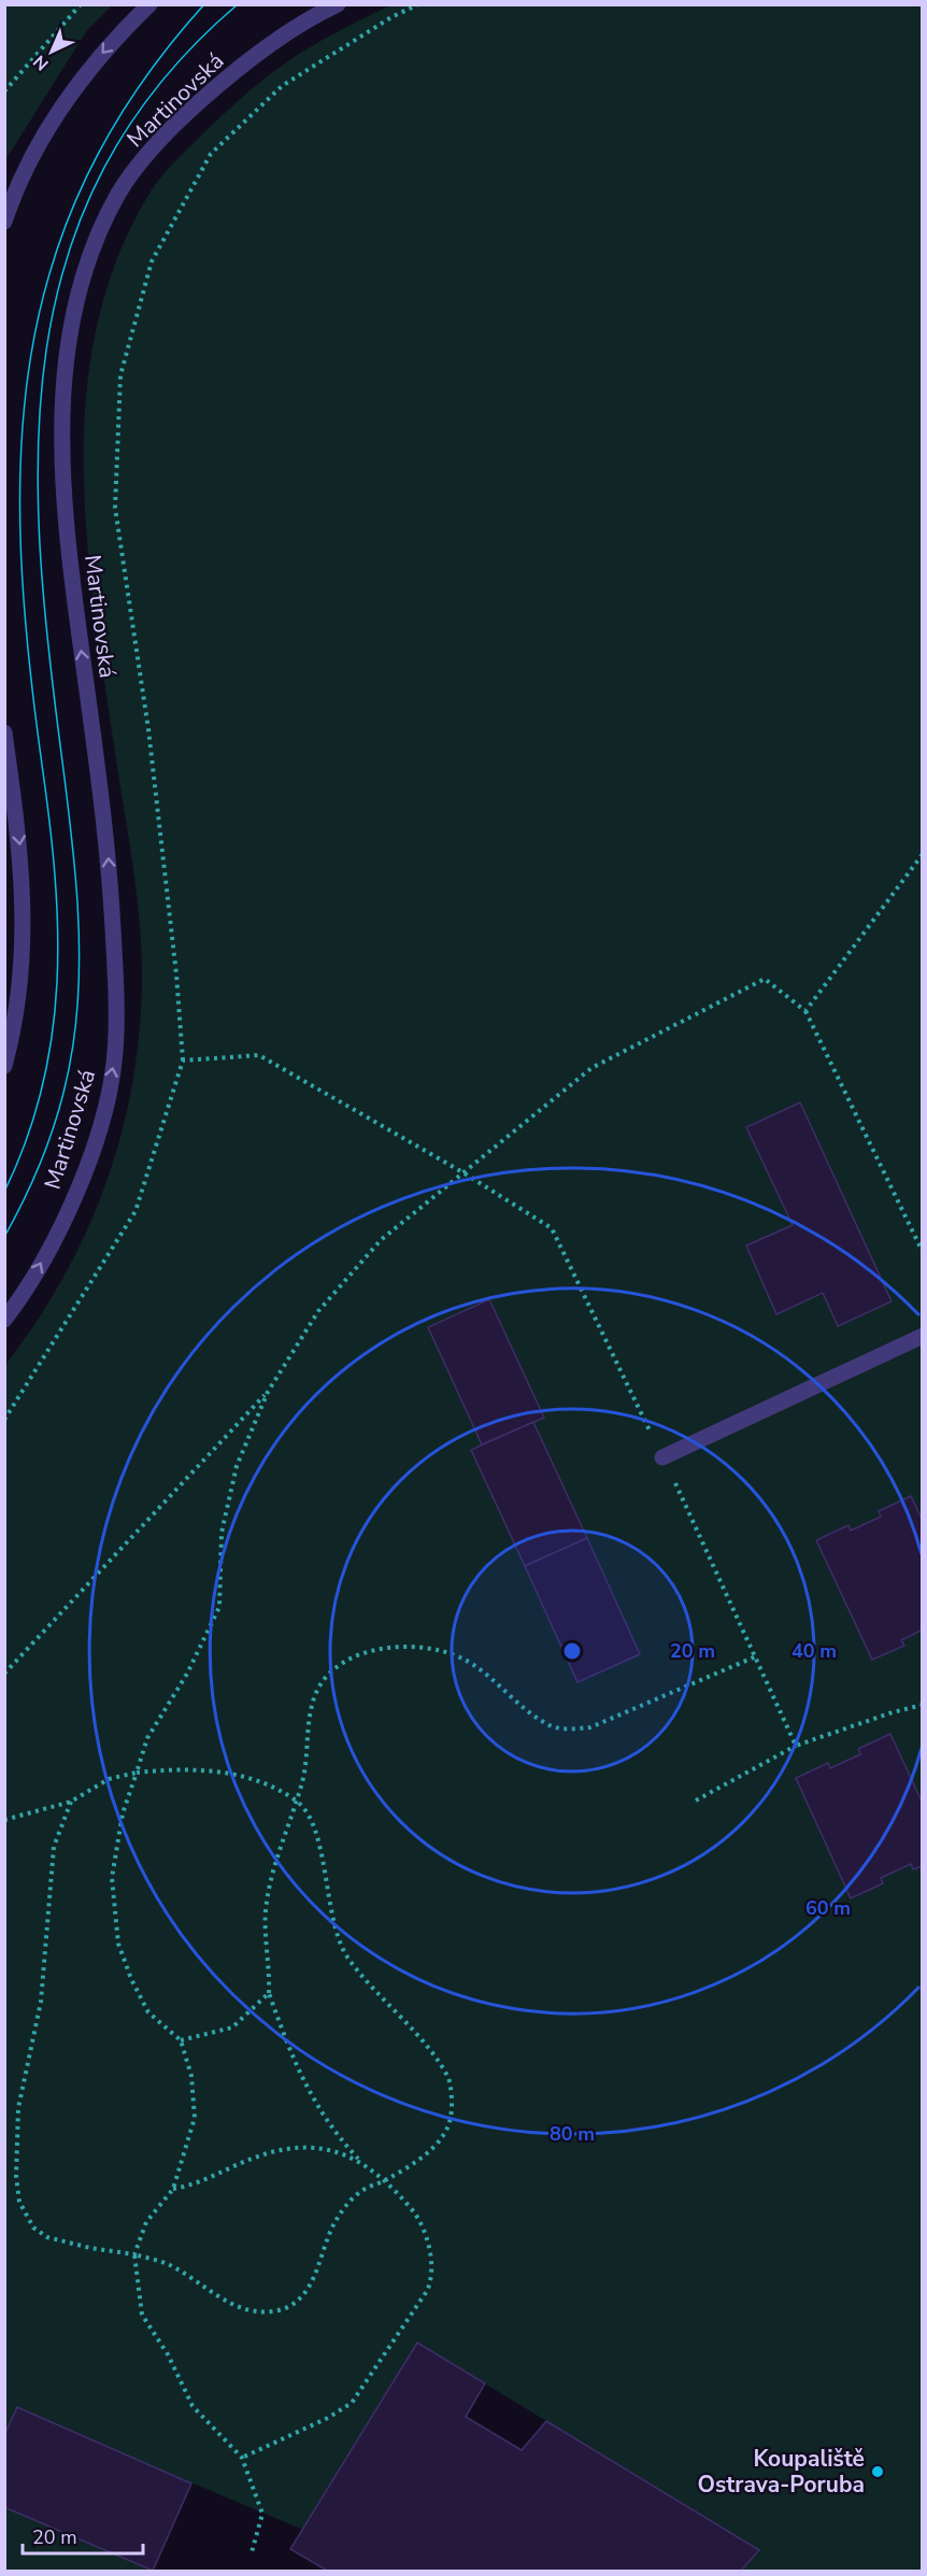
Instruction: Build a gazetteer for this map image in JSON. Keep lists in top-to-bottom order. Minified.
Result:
{"streets":{"street":["Martinovská"]},"places":["Koupaliště Ostrava-Poruba"],"scale_bar":"20 m","north":"bottom left","rings":["20 m","40 m","60 m","80 m"]}
